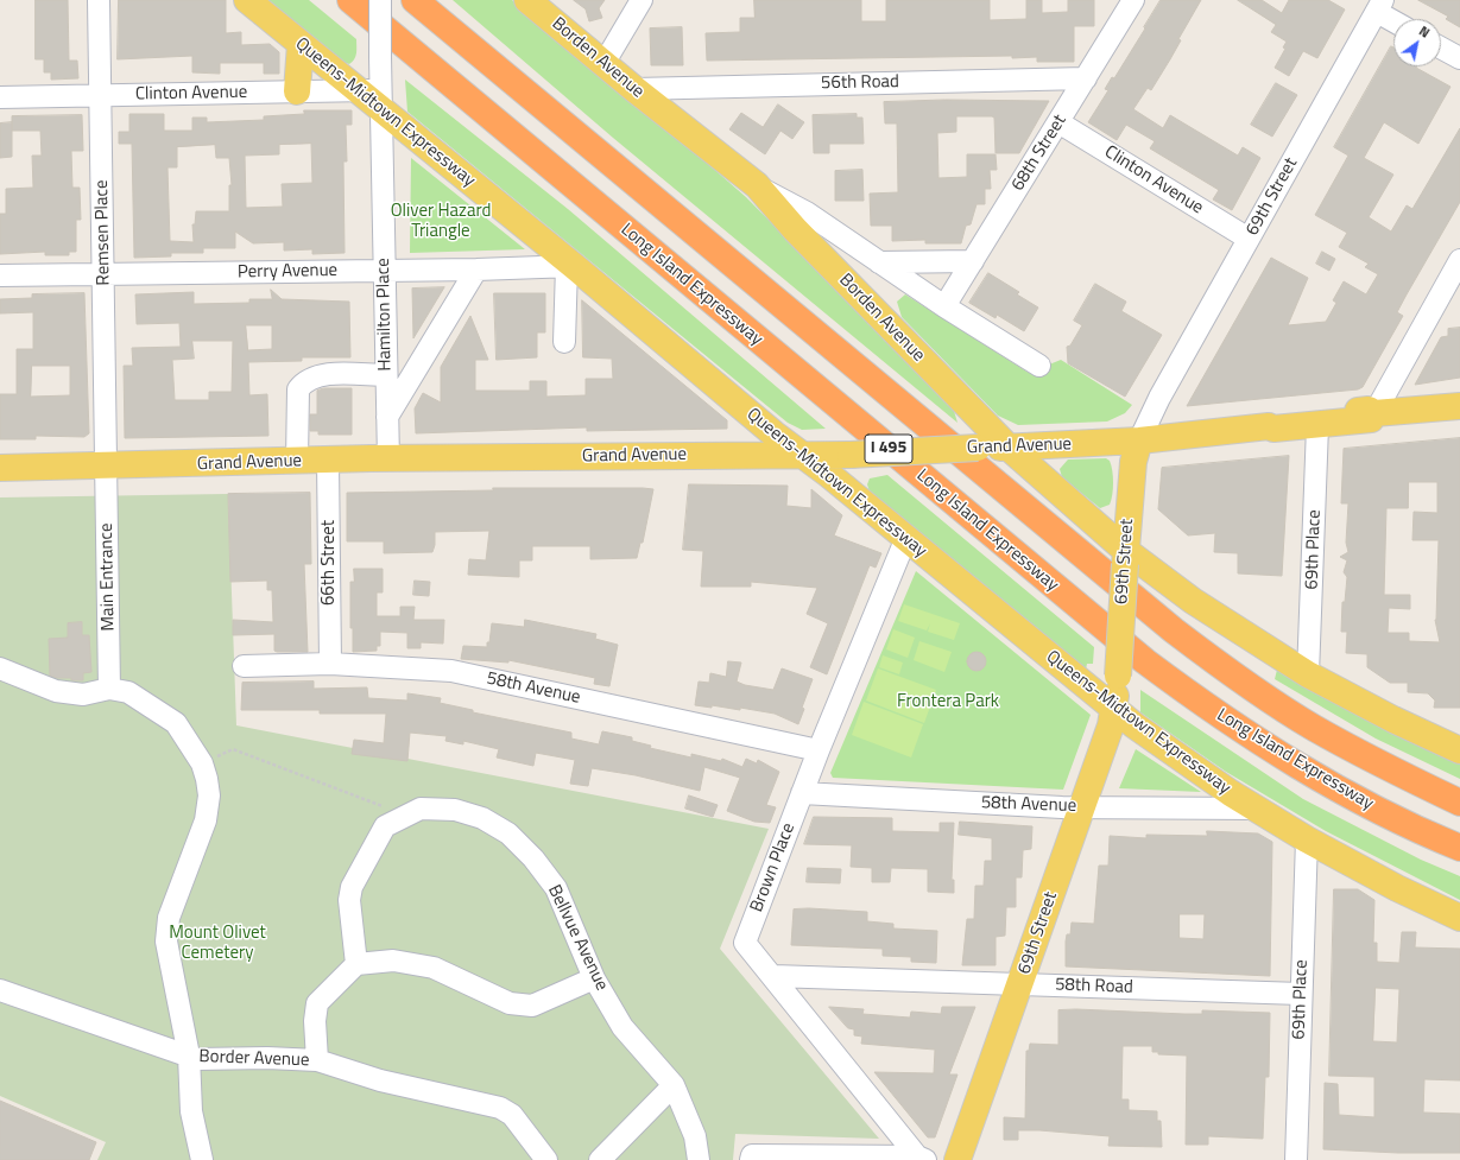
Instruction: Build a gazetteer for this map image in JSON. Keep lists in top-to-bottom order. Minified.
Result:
{"streets":{"highway":["Long Island Expressway","I 495"],"main road":["Borden Avenue","Queens-Midtown Expressway","69th Street","Grand Avenue"],"street":["56th Road","Clinton Avenue","68th Street","Remsen Place","Perry Avenue","Hamilton Place","69th Place","66th Street","Main Entrance","58th Avenue","Brown Place","Bellvue Avenue","58th Road","Border Avenue"]},"crossings":[["Borden Avenue","56th Road"],["Borden Avenue","68th Street"],["Borden Avenue","Grand Avenue"],["56th Road","68th Street"],["Clinton Avenue","Queens-Midtown Expressway"],["Clinton Avenue","68th Street"],["Clinton Avenue","69th Street"],["Clinton Avenue","Remsen Place"],["Clinton Avenue","Hamilton Place"],["Queens-Midtown Expressway","69th Street"],["Queens-Midtown Expressway","Perry Avenue"],["Queens-Midtown Expressway","Hamilton Place"],["Queens-Midtown Expressway","Grand Avenue"],["Queens-Midtown Expressway","69th Place"],["Queens-Midtown Expressway","58th Avenue"],["Queens-Midtown Expressway","Brown Place"],["69th Street","Grand Avenue"],["69th Street","58th Avenue"],["69th Street","58th Road"],["Remsen Place","Perry Avenue"],["Remsen Place","Grand Avenue"],["Remsen Place","Main Entrance"],["Perry Avenue","Hamilton Place"],["Hamilton Place","Grand Avenue"],["Grand Avenue","69th Place"],["Grand Avenue","66th Street"],["Grand Avenue","Main Entrance"],["69th Place","58th Road"],["66th Street","58th Avenue"],["58th Avenue","Brown Place"],["Brown Place","58th Road"]],"parks":["Oliver Hazard Triangle","Frontera Park","Mount Olivet Cemetery"],"north":"top right"}
